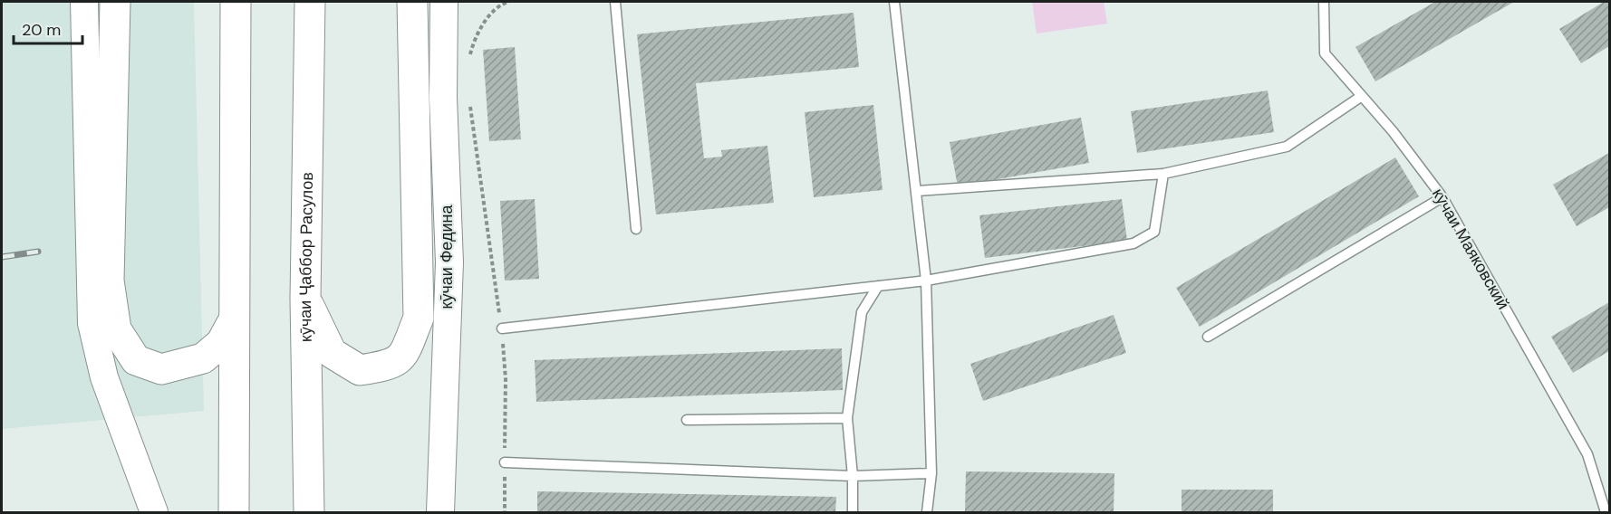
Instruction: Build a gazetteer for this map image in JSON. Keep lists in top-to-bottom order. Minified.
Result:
{"streets":{"main road":["кӯчаи Ҷаббор Расулов"],"street":["кӯчаи Федина"],"lane":["кӯчаи Маяковский"]},"scale_bar":"20 m"}
